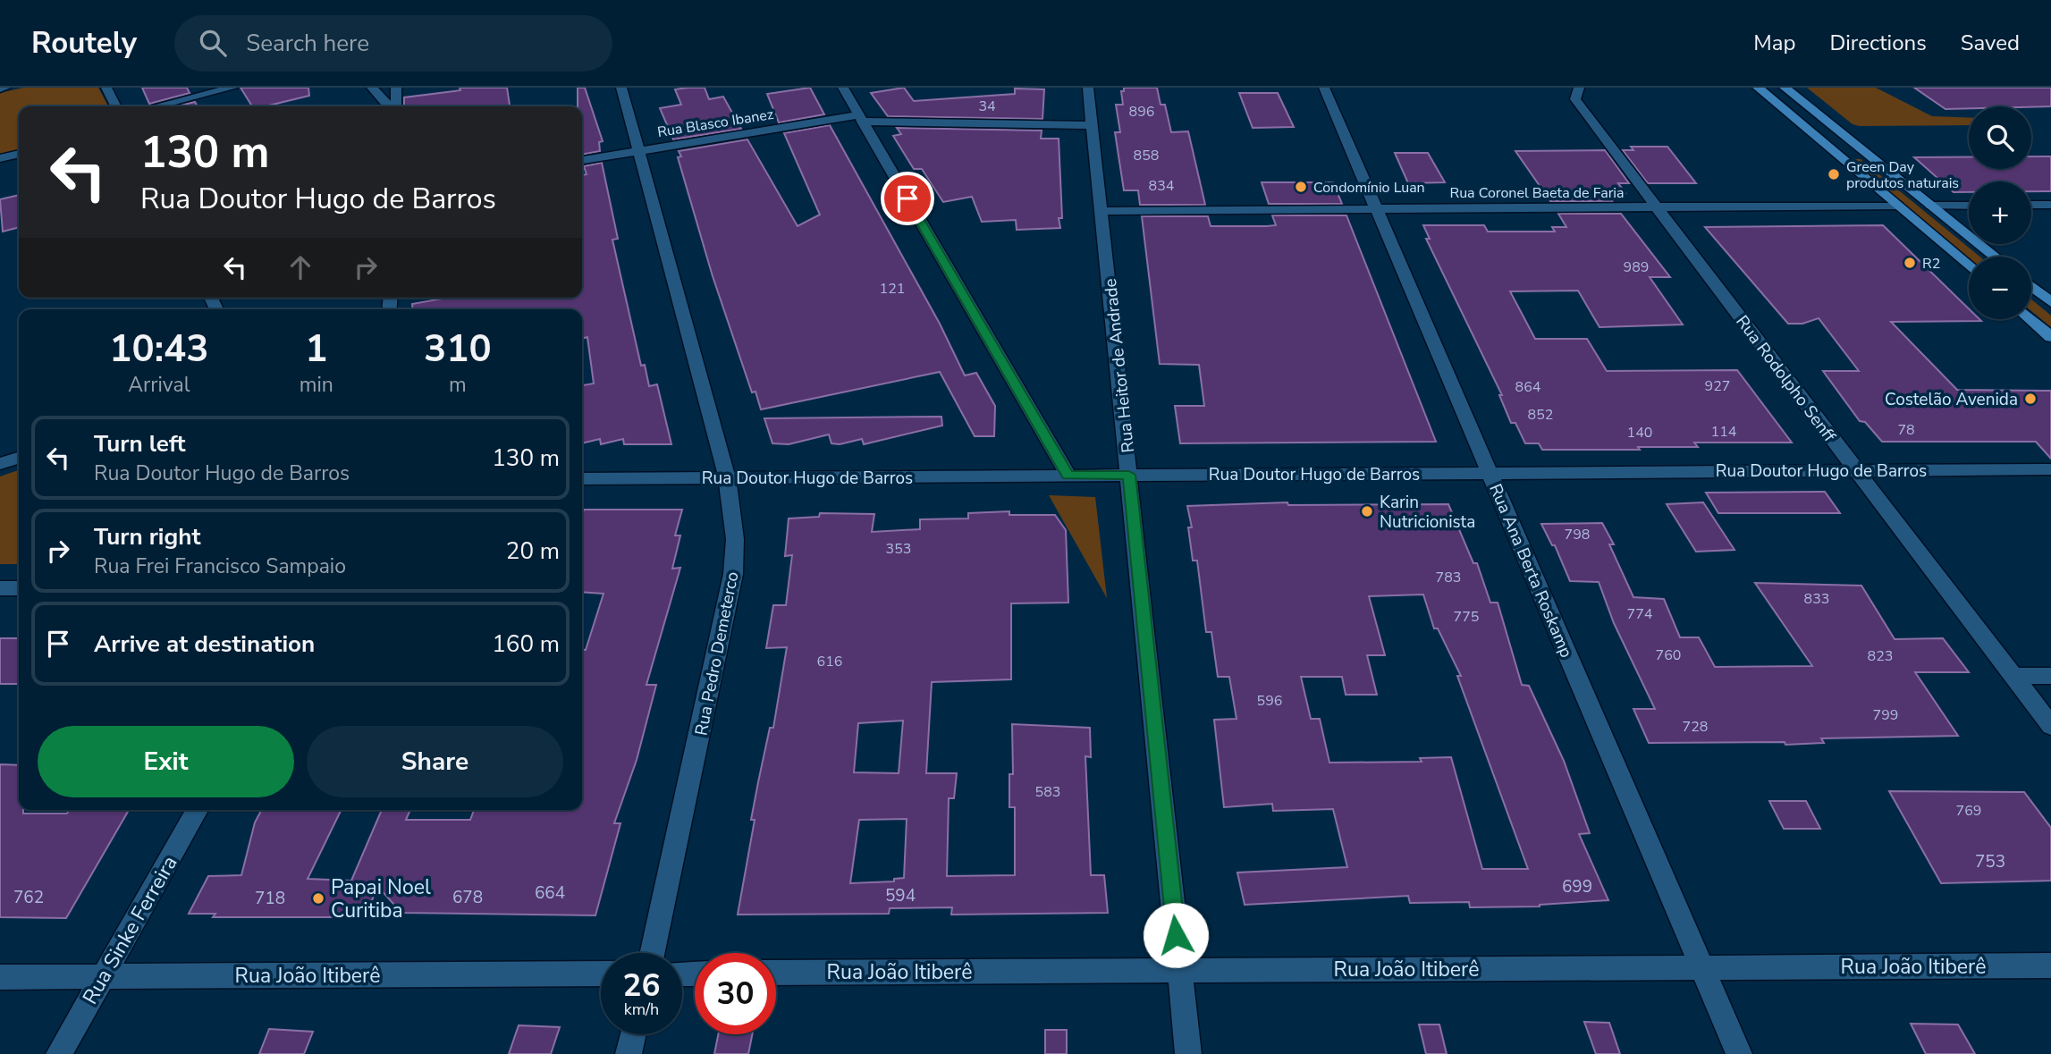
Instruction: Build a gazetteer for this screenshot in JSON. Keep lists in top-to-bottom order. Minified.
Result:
{"streets":{"street":["Rua Blasco Ibanez","Rua Coronel Baeta de Faria","Rua Heitor de Andrade","Rua Rodolpho Senff","Rua Doutor Hugo de Barros","Rua Ana Berta Roskamp","Rua Pedro Demeterco","Rua Sinke Ferreira","Rua João Itiberê"]},"crossings":[["Rua Blasco Ibanez","Rua Heitor de Andrade"],["Rua Blasco Ibanez","Rua Pedro Demeterco"],["Rua Coronel Baeta de Faria","Rua Heitor de Andrade"],["Rua Coronel Baeta de Faria","Rua Rodolpho Senff"],["Rua Coronel Baeta de Faria","Rua Ana Berta Roskamp"],["Rua Heitor de Andrade","Rua Doutor Hugo de Barros"],["Rua Heitor de Andrade","Rua João Itiberê"],["Rua Rodolpho Senff","Rua Doutor Hugo de Barros"],["Rua Doutor Hugo de Barros","Rua Ana Berta Roskamp"],["Rua Doutor Hugo de Barros","Rua Pedro Demeterco"],["Rua Ana Berta Roskamp","Rua João Itiberê"],["Rua Sinke Ferreira","Rua João Itiberê"]],"places":["Green Day produtos naturais","Condomínio Luan","R2","Costelão Avenida","Karin Nutricionista","Papai Noel Curitiba"],"house_numbers":["34","896","858","834","989","121","927","864","852","78","114","140","798","353","783","833","774","775","760","823","616","596","799","728","583","769","753","699","664","594","762","678","718"],"page":{"header":"Routely","search":"Search here","nav":["Map","Directions","Saved"],"map_buttons":["+","−"],"turn":["130 m","Rua Doutor Hugo de Barros"],"eta":["10:43","Arrival","1","min","310","m"],"list":[{"name":"Turn left","note":"Rua Doutor Hugo de Barros","value":"130 m"},{"name":"Turn right","note":"Rua Frei Francisco Sampaio","value":"20 m"},{"name":"Arrive at destination","value":"160 m"}],"buttons":["Exit","Share"],"speed":"26 km/h","limit":"30"}}
